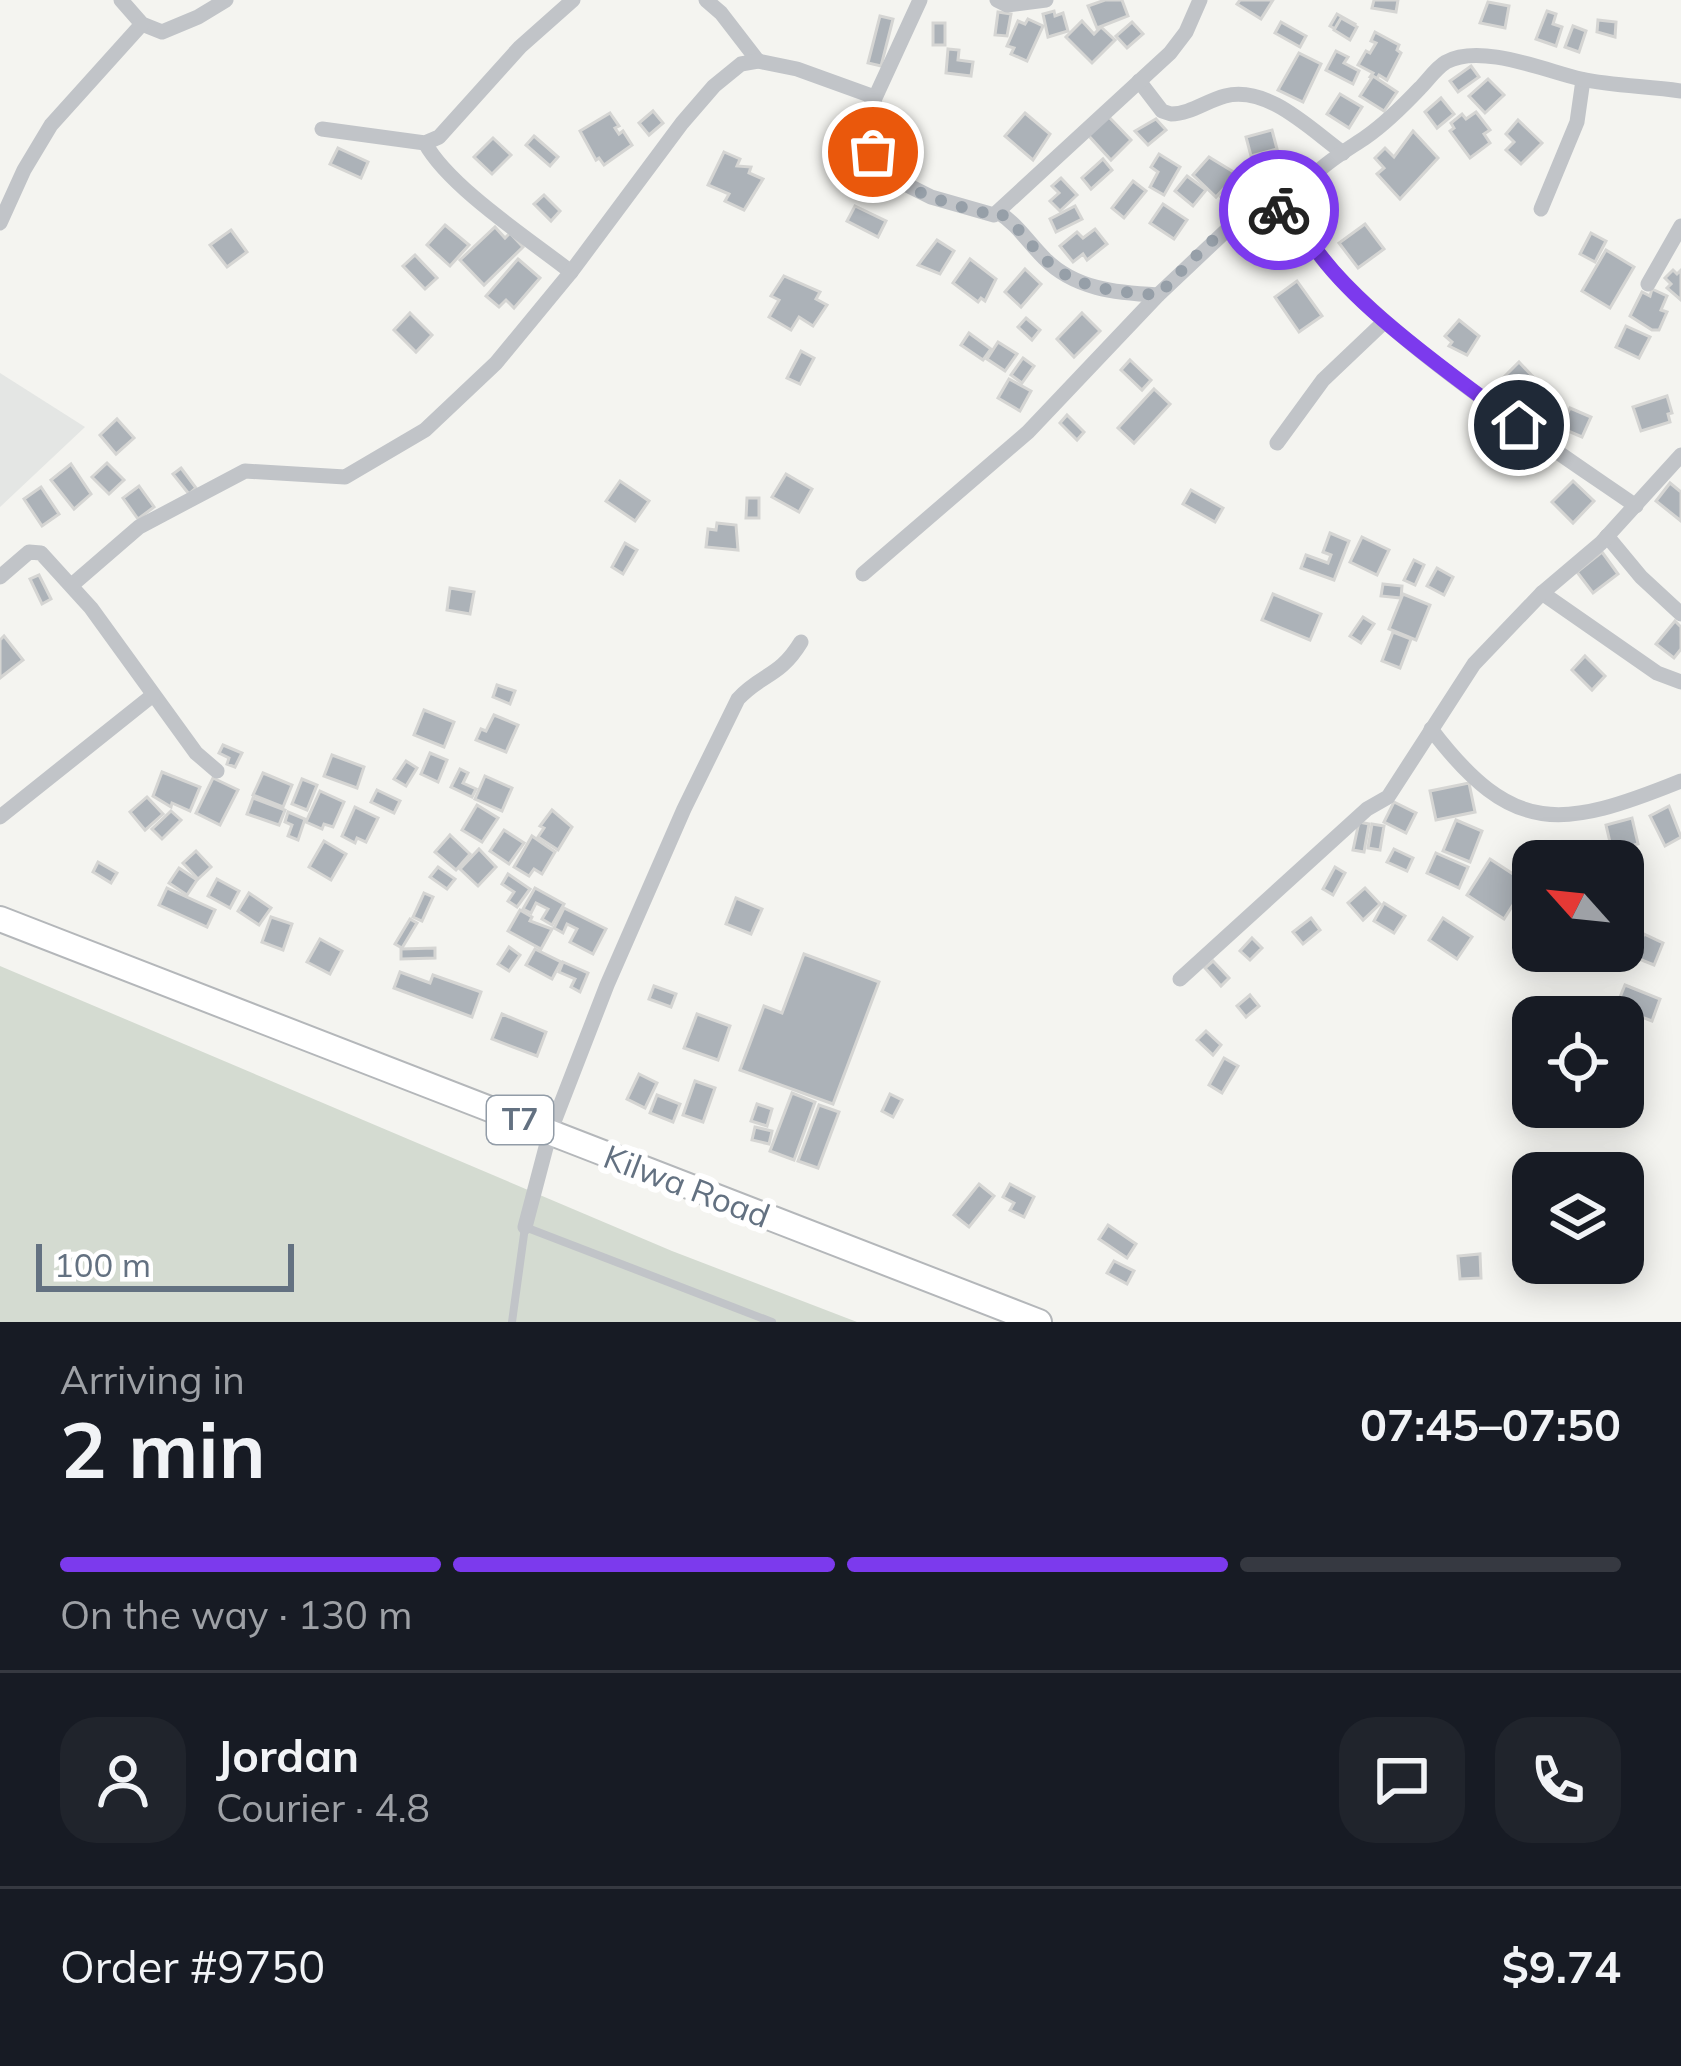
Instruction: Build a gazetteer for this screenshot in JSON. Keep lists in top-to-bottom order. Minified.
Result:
{"streets":{"highway":["T7","Kilwa Road"]},"scale_bar":"100 m","north":"top left","page":{"scale":"100 m","heading":["2 min","Arriving in","07:45–07:50"],"panel":["Jordan","Courier · 4.8","Order #9750","$9.74"],"bar":"On the way · 130 m"}}
